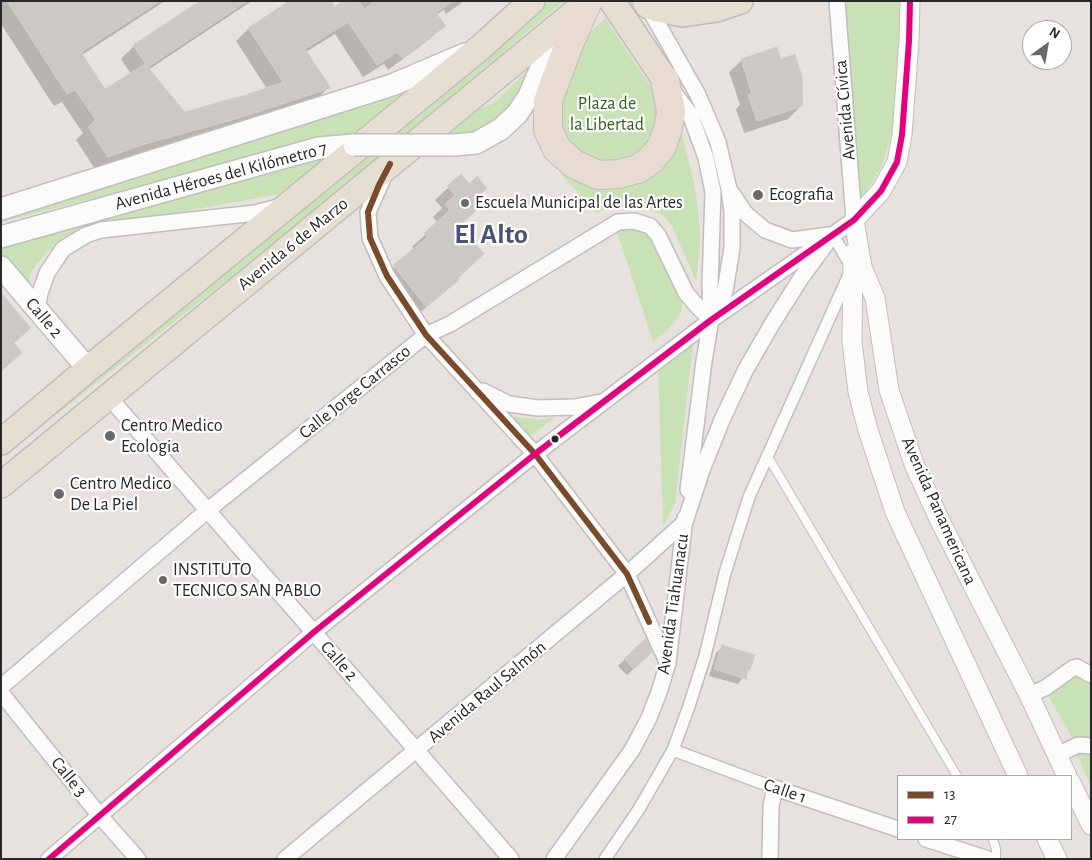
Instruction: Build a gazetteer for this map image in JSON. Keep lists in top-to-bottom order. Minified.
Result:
{"streets":{"highway":["Avenida 6 de Marzo"],"main road":["Avenida Héroes del Kilómetro 7","Calle 2"],"street":["Avenida Cívica","Calle Jorge Carrasco","Avenida Panamericana","Avenida Tiahuanacu","Avenida Raul Salmón","Calle 3","Calle 1"]},"crossings":[["Avenida Cívica","Avenida Panamericana"],["Avenida Héroes del Kilómetro 7","Avenida 6 de Marzo"],["Avenida 6 de Marzo","Calle 2"],["Calle 2","Calle Jorge Carrasco"],["Calle 2","Avenida Raul Salmón"],["Calle Jorge Carrasco","Avenida Tiahuanacu"],["Avenida Tiahuanacu","Avenida Raul Salmón"]],"districts":["El Alto"],"parks":["Plaza de la Libertad"],"places":["Ecografia","Escuela Municipal de las Artes","Centro Medico Ecologia","Centro Medico De La Piel","INSTITUTO TECNICO SAN PABLO"],"lines":["transit line 27","transit line 13"],"legend":["13","27"],"north":"top right"}
